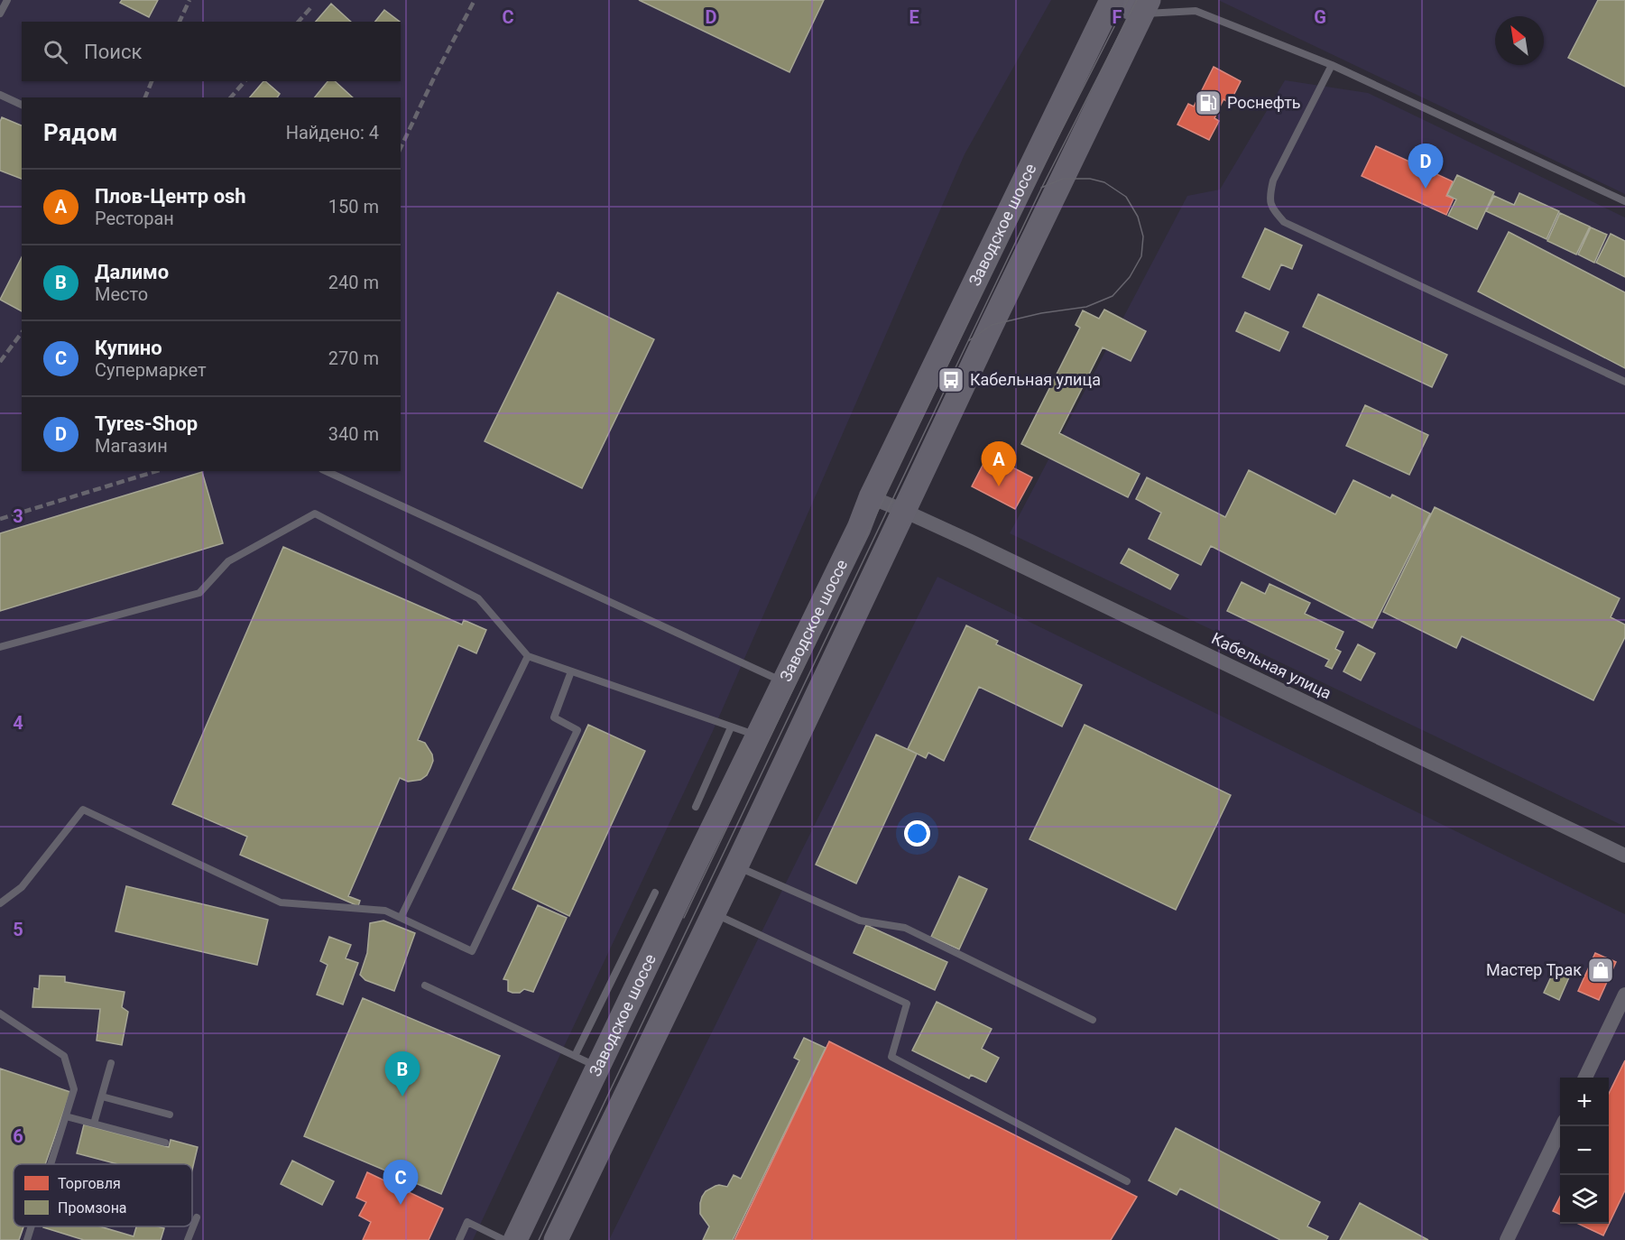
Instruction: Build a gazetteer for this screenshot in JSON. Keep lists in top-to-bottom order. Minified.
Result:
{"streets":{"main road":["Заводское шоссе"],"street":["Кабельная улица"]},"crossings":[["Заводское шоссе","Кабельная улица"]],"places":{"fuel station":["Роснефть"],"bus stop":["Кабельная улица"],"shop":["Мастер Трак"]},"legend":["Торговля","Промзона"],"north":"top left","page":{"search":"Поиск","heading":["Рядом","Найдено: 4"],"pins":["D","A","B","C"],"list":[{"mark":"A","name":"Плов-Центр osh","note":"Ресторан","value":"150 m"},{"mark":"B","name":"Далимо","note":"Место","value":"240 m"},{"mark":"C","name":"Купино","note":"Супермаркет","value":"270 m"},{"mark":"D","name":"Tyres-Shop","note":"Магазин","value":"340 m"}],"map_buttons":["+","−"]},"grid":{"columns":["C","D","E","F","G"],"rows":["3","4","5","6"]}}
